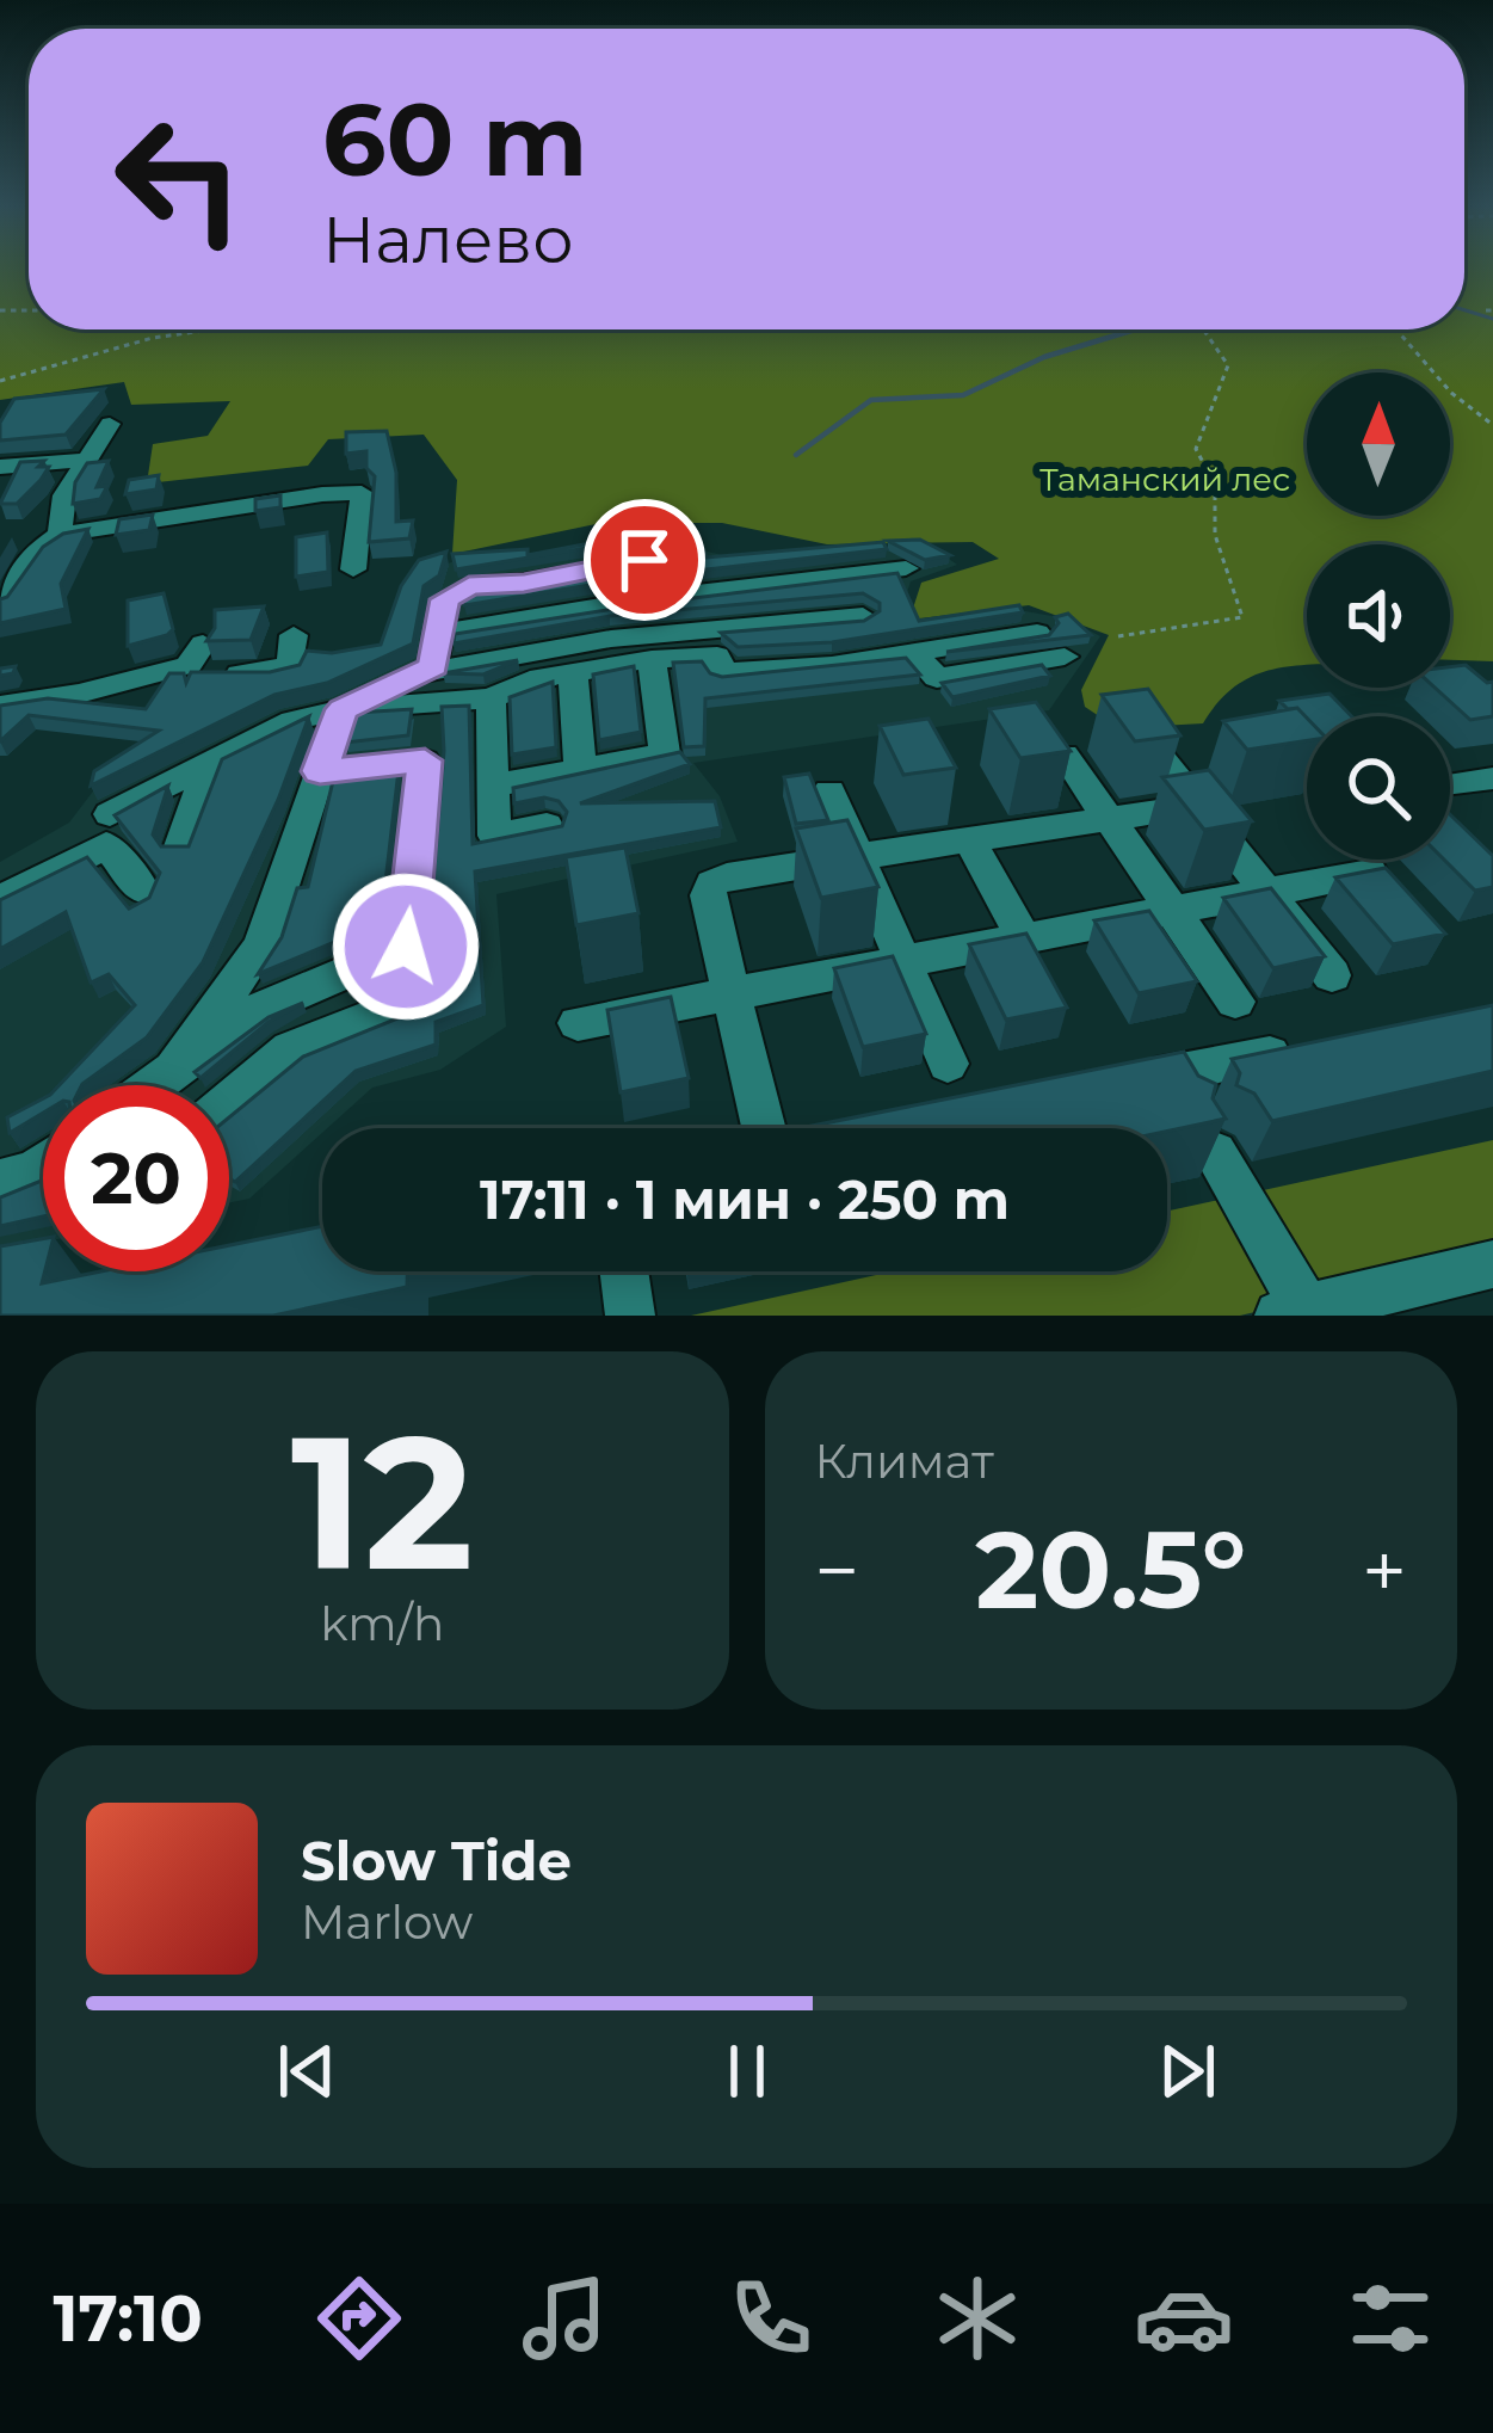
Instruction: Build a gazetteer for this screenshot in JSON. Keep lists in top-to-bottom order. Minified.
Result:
{"parks":["Таманский лес"],"north":"top","page":{"turn":["60 m","Налево"],"limit":"20","trip":"17:11 · 1 мин · 250 m","tile":[["12","km/h"],"Климат"],"heat":["−","20.5°","+"],"song":["Slow Tide","Marlow"],"tabs":"17:10"}}
